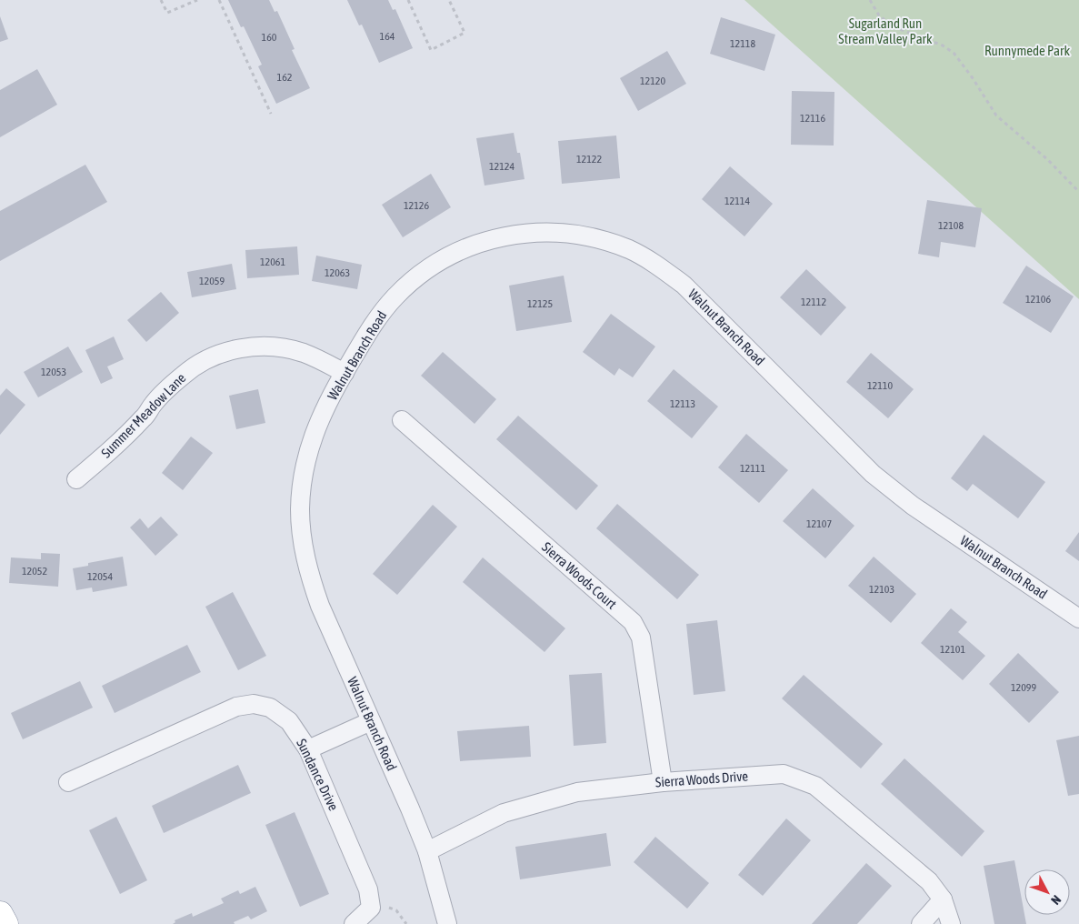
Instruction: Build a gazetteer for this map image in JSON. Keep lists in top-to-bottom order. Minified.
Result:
{"streets":{"street":["Walnut Branch Road","Summer Meadow Lane","Sierra Woods Court","Sundance Drive","Sierra Woods Drive"]},"crossings":[["Walnut Branch Road","Summer Meadow Lane"],["Walnut Branch Road","Sierra Woods Drive"],["Sierra Woods Court","Sierra Woods Drive"]],"parks":["Sugarland Run Stream Valley Park","Runnymede Park"],"house_numbers":["164","160","12118","162","12120","12116","12122","12124","12114","12126","12108","12061","12063","12059","12106","12112","12125","12053","12110","12113","12111","12107","12052","12054","12103","12101","12099"],"north":"bottom right"}
